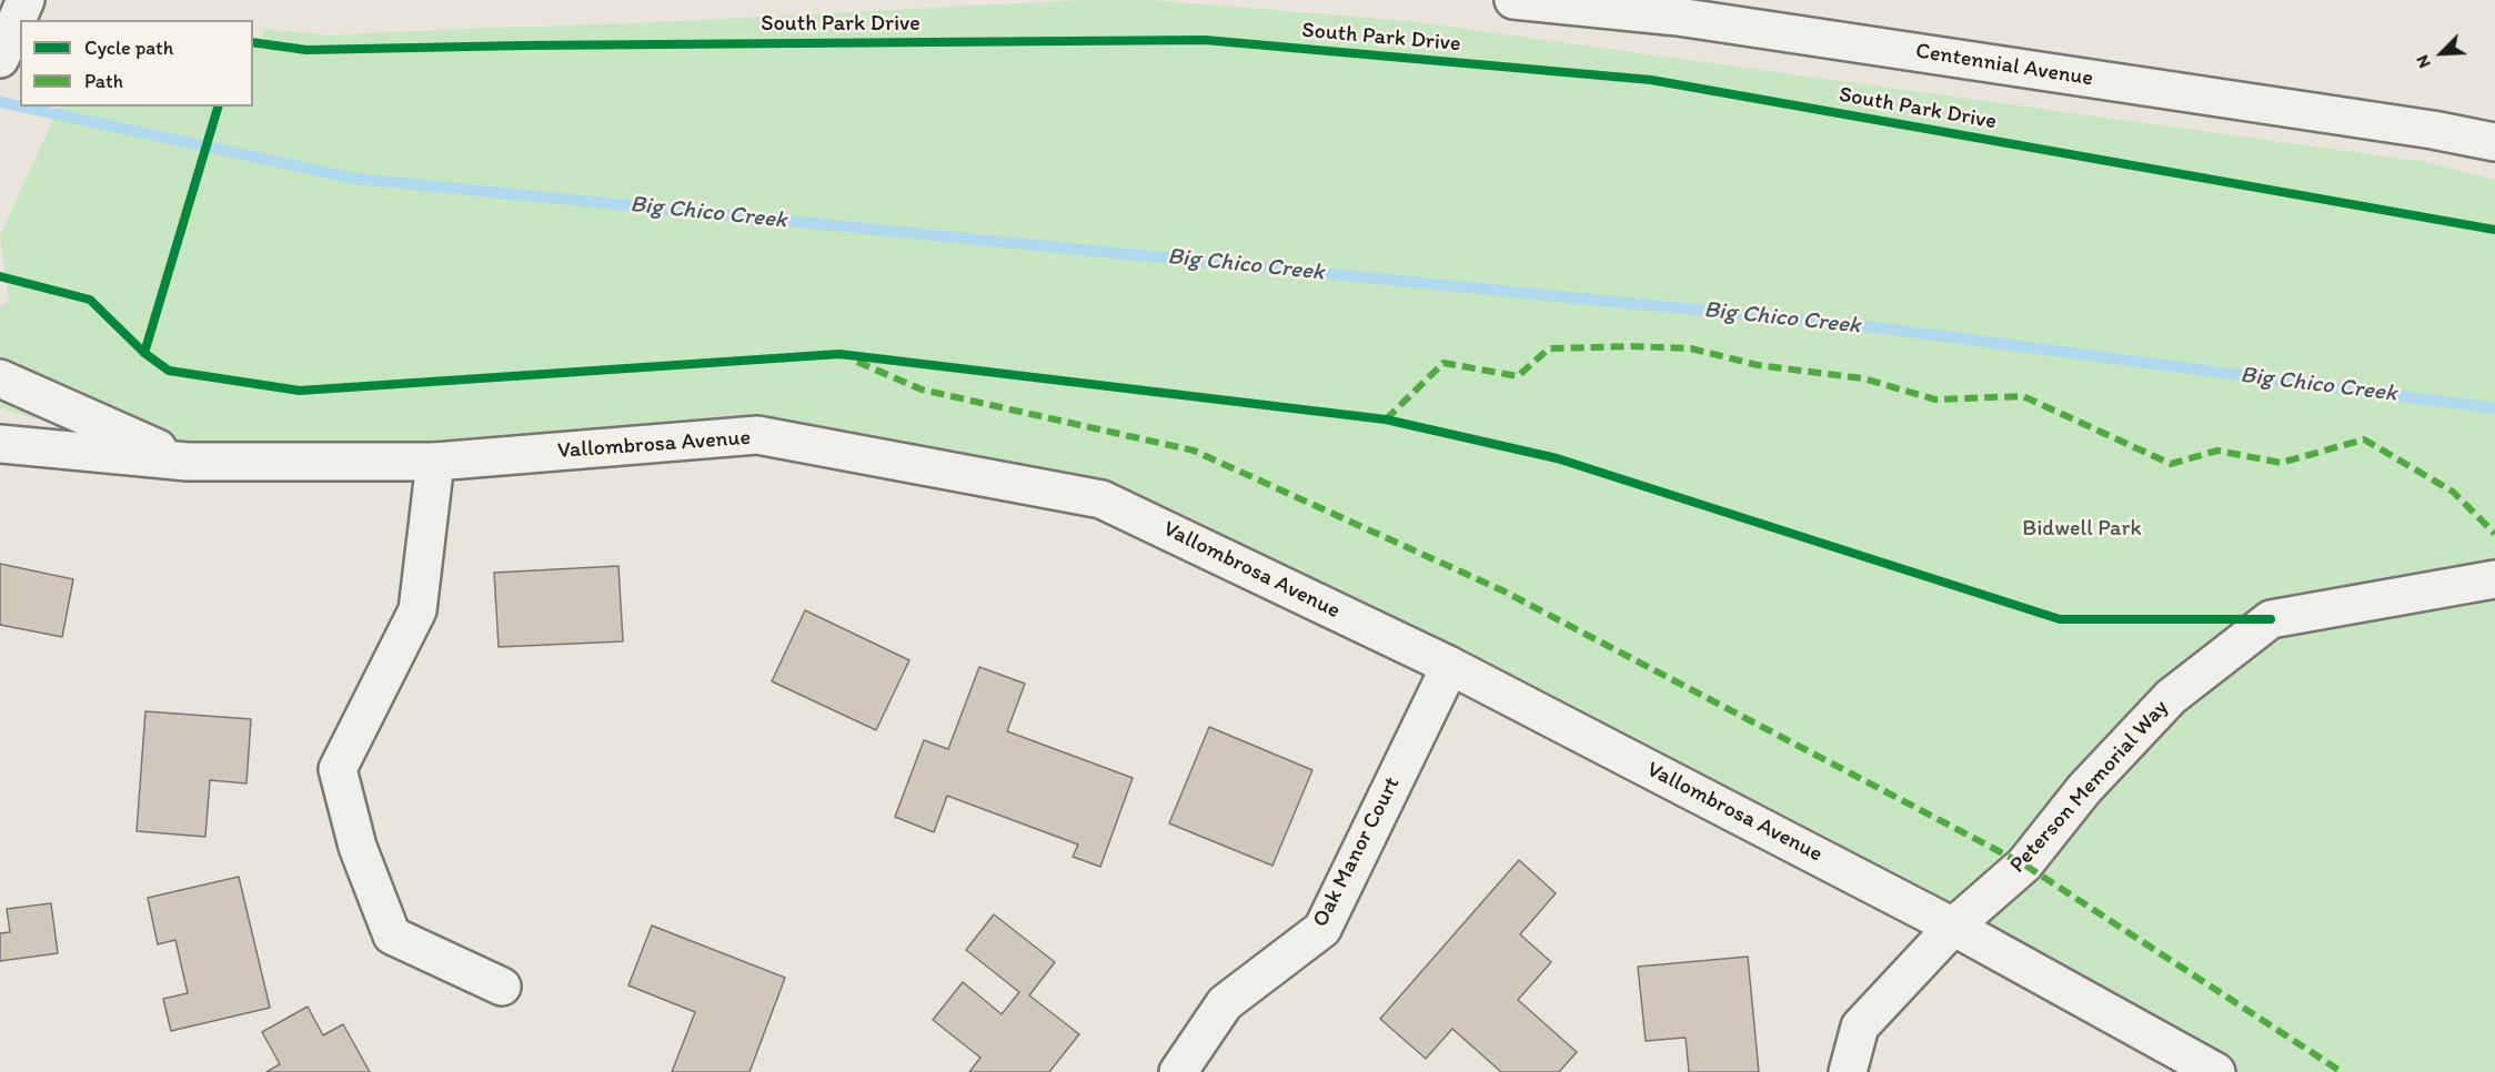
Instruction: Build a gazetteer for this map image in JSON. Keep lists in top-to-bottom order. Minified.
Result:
{"streets":{"street":["Centennial Avenue","Vallombrosa Avenue","Peterson Memorial Way","Oak Manor Court"],"cycle path":["South Park Drive"]},"crossings":[["Vallombrosa Avenue","Peterson Memorial Way"],["Vallombrosa Avenue","Oak Manor Court"]],"water":["Big Chico Creek"],"parks":["Bidwell Park"],"legend":["Cycle path","Path"],"north":"bottom left"}
